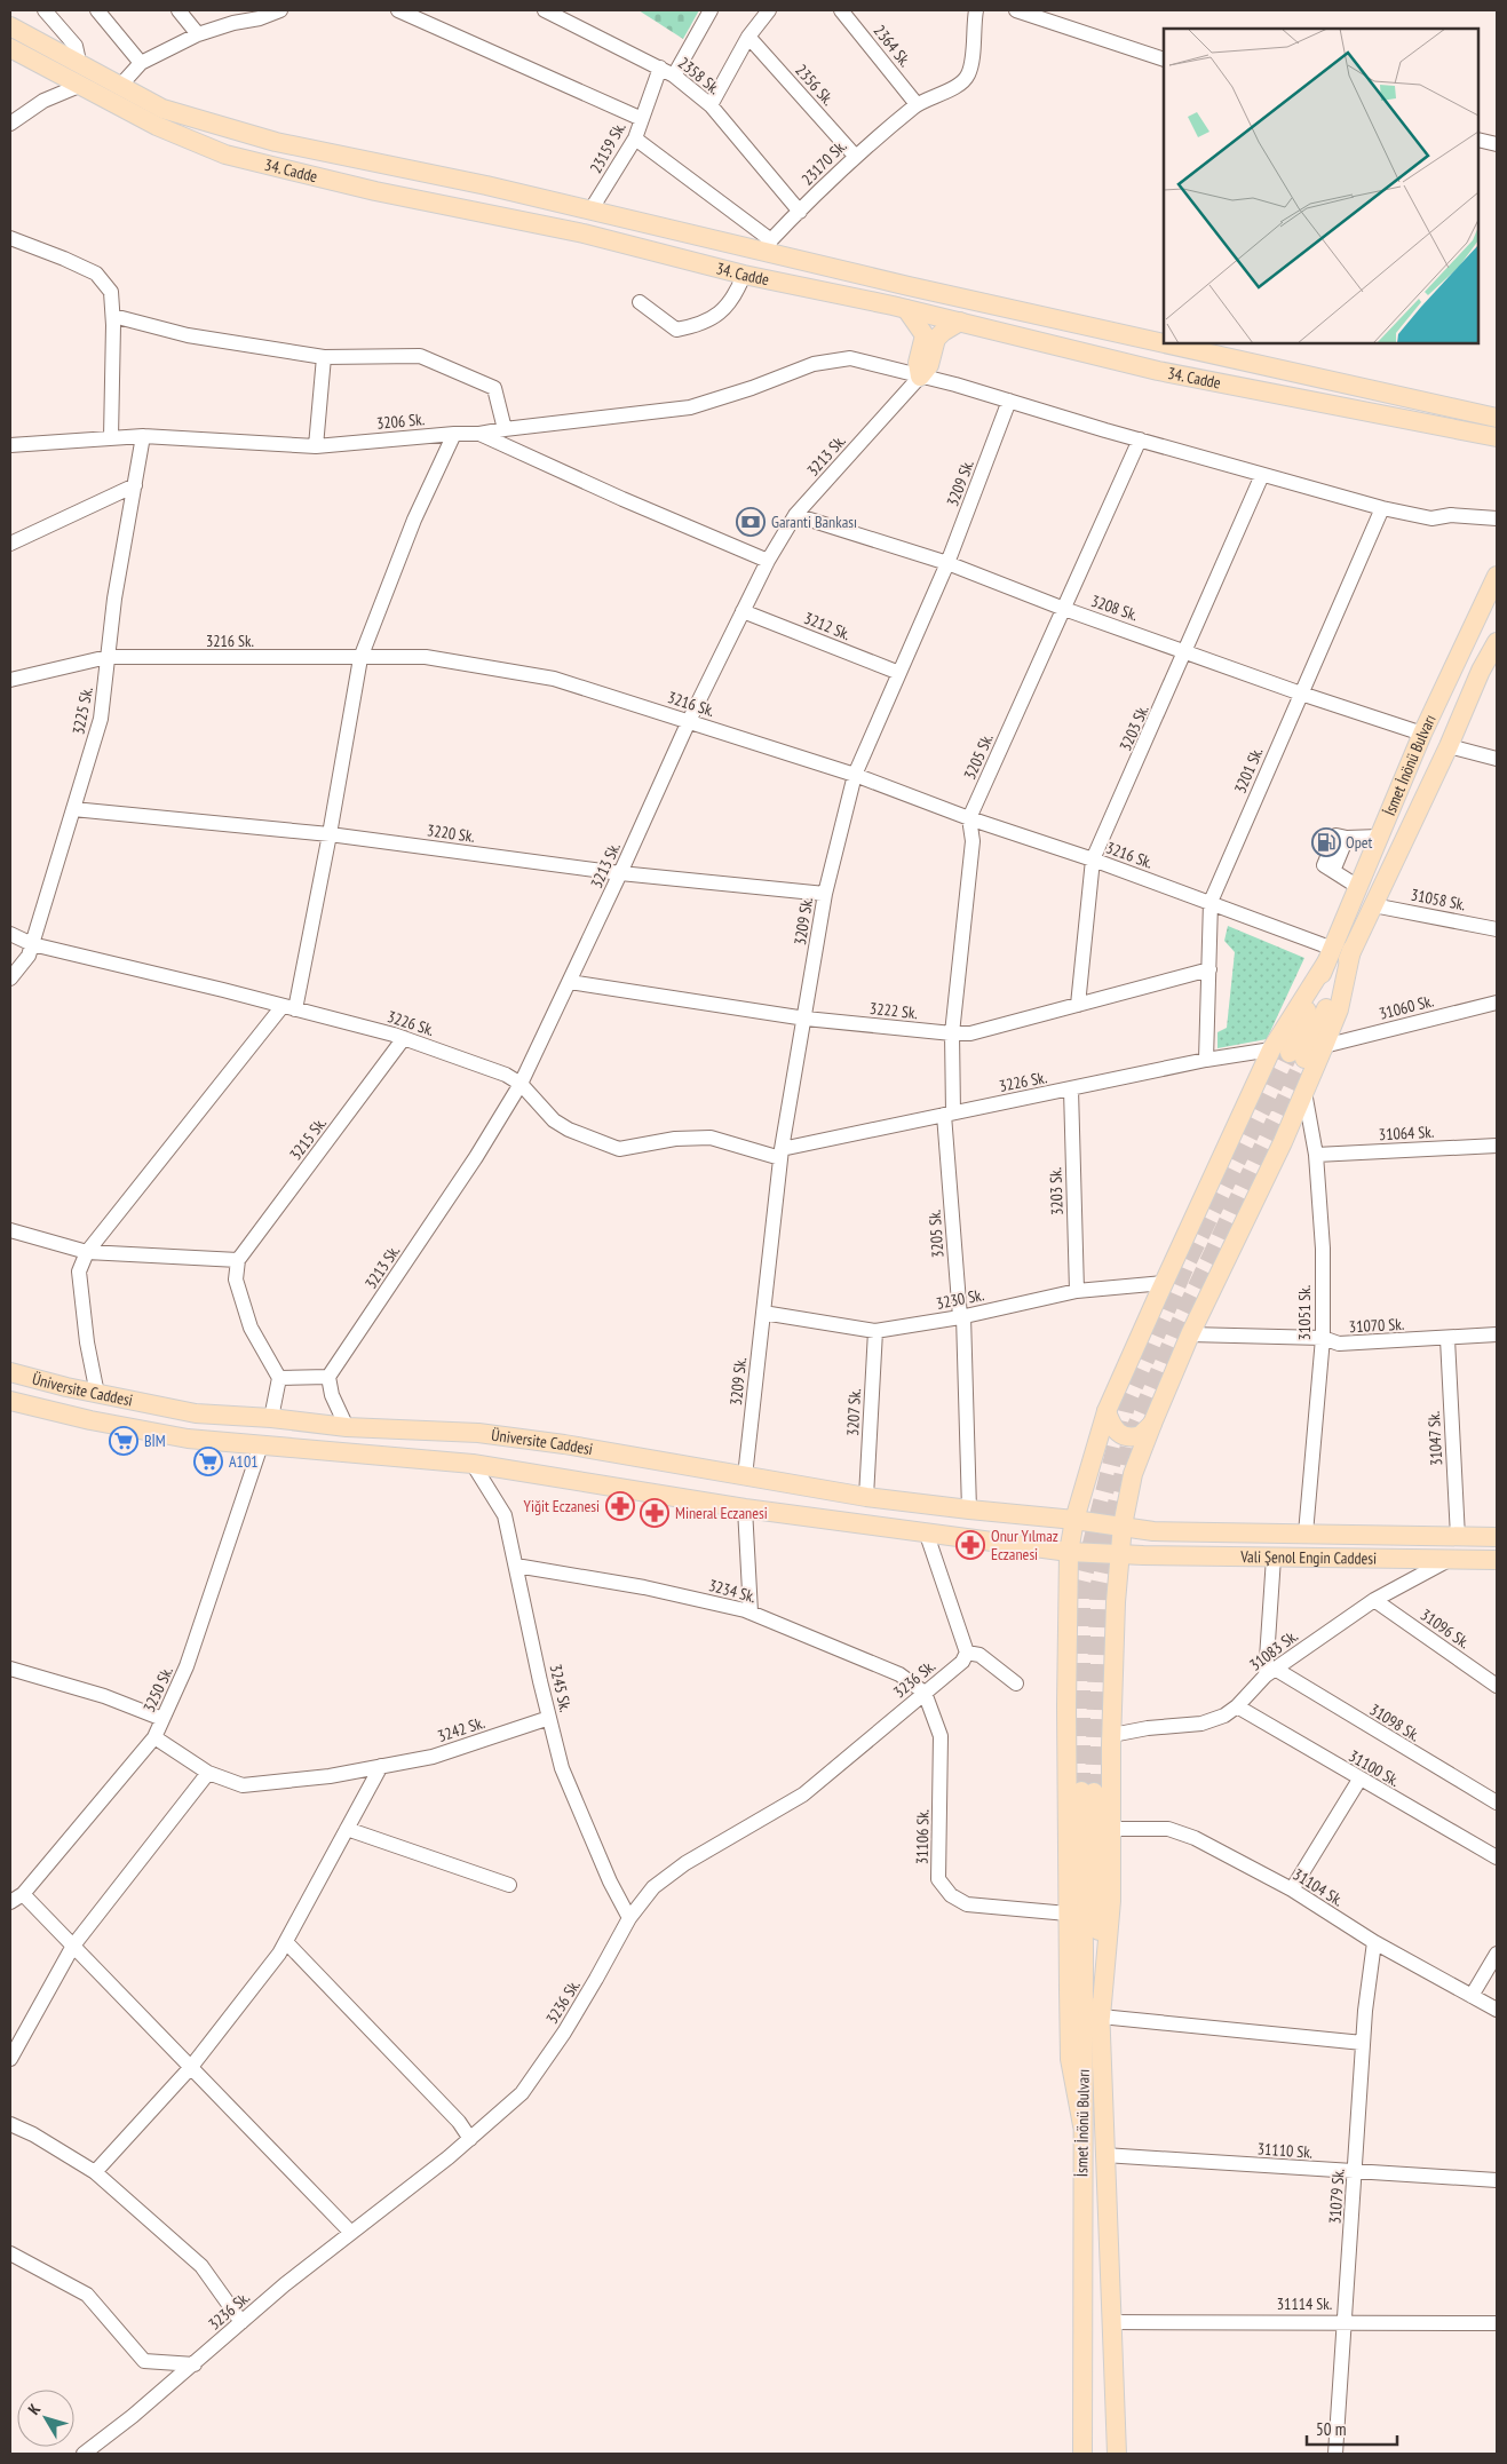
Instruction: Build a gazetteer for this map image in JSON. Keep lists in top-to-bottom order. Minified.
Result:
{"streets":{"main road":["34. Cadde","İsmet İnönü Bulvarı","Üniversite Caddesi","Vali Şenol Engin Caddesi"],"street":["2364 Sk.","2358 Sk.","2356 Sk.","23159 Sk.","23170 Sk.","3206 Sk.","3213 Sk.","3209 Sk.","3208 Sk.","3212 Sk.","3216 Sk.","3225 Sk.","3203 Sk.","3205 Sk.","3201 Sk.","3220 Sk.","31058 Sk.","31060 Sk.","3222 Sk.","3226 Sk.","31064 Sk.","3215 Sk.","3230 Sk.","31051 Sk.","31070 Sk.","3207 Sk.","31047 Sk.","3234 Sk.","31096 Sk.","31083 Sk.","3236 Sk.","3245 Sk.","3250 Sk.","31098 Sk.","3242 Sk.","31100 Sk.","31106 Sk.","31104 Sk.","31110 Sk.","31079 Sk.","31114 Sk."]},"crossings":[["2364 Sk.","23170 Sk."],["2358 Sk.","23159 Sk."],["2358 Sk.","23170 Sk."],["2356 Sk.","23170 Sk."],["23159 Sk.","34. Cadde"],["23170 Sk.","34. Cadde"],["3206 Sk.","3213 Sk."],["3206 Sk.","3225 Sk."],["3213 Sk.","3208 Sk."],["3213 Sk.","3212 Sk."],["3213 Sk.","3216 Sk."],["3213 Sk.","3220 Sk."],["3213 Sk.","3222 Sk."],["3213 Sk.","3226 Sk."],["3209 Sk.","3208 Sk."],["3209 Sk.","3212 Sk."],["3209 Sk.","3216 Sk."],["3209 Sk.","3220 Sk."],["3209 Sk.","3222 Sk."],["3209 Sk.","3226 Sk."],["3209 Sk.","3230 Sk."],["3209 Sk.","Üniversite Caddesi"],["3208 Sk.","3203 Sk."],["3208 Sk.","3205 Sk."],["3208 Sk.","İsmet İnönü Bulvarı"],["3208 Sk.","3201 Sk."],["3216 Sk.","3225 Sk."],["3216 Sk.","3203 Sk."],["3216 Sk.","3205 Sk."],["3216 Sk.","İsmet İnönü Bulvarı"],["3216 Sk.","3201 Sk."],["3225 Sk.","3220 Sk."],["3225 Sk.","3226 Sk."],["3203 Sk.","3222 Sk."],["3203 Sk.","3226 Sk."],["3203 Sk.","3230 Sk."],["3205 Sk.","3222 Sk."],["3205 Sk.","3226 Sk."],["3205 Sk.","3230 Sk."],["3205 Sk.","Üniversite Caddesi"],["İsmet İnönü Bulvarı","31058 Sk."],["İsmet İnönü Bulvarı","3226 Sk."],["İsmet İnönü Bulvarı","31110 Sk."],["İsmet İnönü Bulvarı","31114 Sk."],["3201 Sk.","3222 Sk."],["3201 Sk.","3226 Sk."],["3226 Sk.","3215 Sk."],["31064 Sk.","31051 Sk."],["3230 Sk.","3207 Sk."],["31051 Sk.","31070 Sk."],["31051 Sk.","Vali Şenol Engin Caddesi"],["31070 Sk.","31047 Sk."],["Üniversite Caddesi","3207 Sk."],["Üniversite Caddesi","Vali Şenol Engin Caddesi"],["Üniversite Caddesi","3245 Sk."],["Üniversite Caddesi","3250 Sk."],["31047 Sk.","Vali Şenol Engin Caddesi"],["Vali Şenol Engin Caddesi","31083 Sk."],["3234 Sk.","3236 Sk."],["3234 Sk.","3245 Sk."],["3234 Sk.","31106 Sk."],["31096 Sk.","31083 Sk."],["31083 Sk.","31098 Sk."],["31083 Sk.","31100 Sk."],["3236 Sk.","3245 Sk."],["3236 Sk.","31106 Sk."],["3245 Sk.","3242 Sk."],["3250 Sk.","3242 Sk."],["31104 Sk.","31079 Sk."],["31110 Sk.","31079 Sk."],["31079 Sk.","31114 Sk."]],"places":{"bank":["Garanti Bankası"],"fuel station":["Opet"],"supermarket":["BİM","A101"],"pharmacy":["Yiğit Eczanesi","Mineral Eczanesi","Onur Yılmaz Eczanesi"]},"scale_bar":"50 m","north":"top left"}
